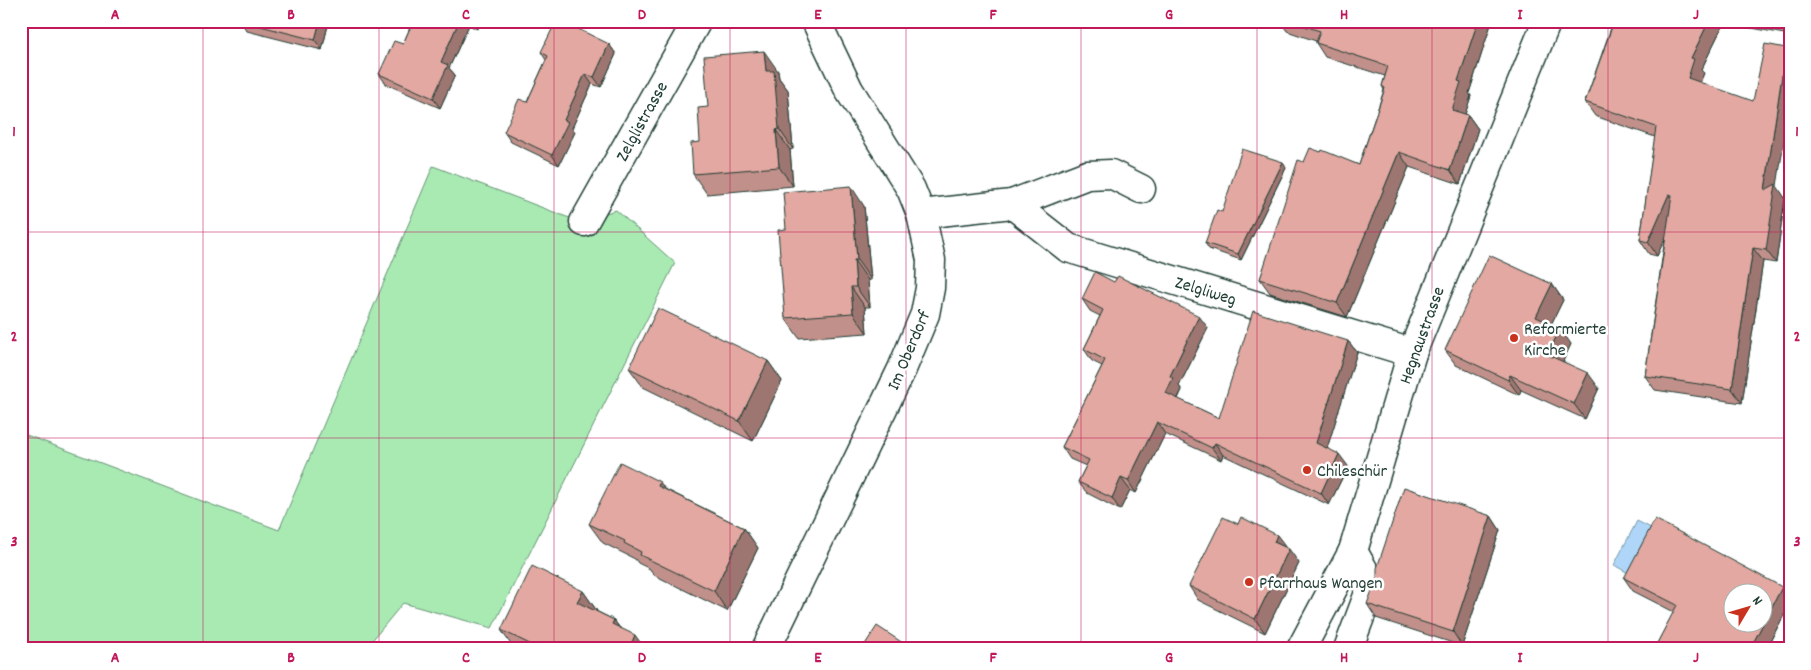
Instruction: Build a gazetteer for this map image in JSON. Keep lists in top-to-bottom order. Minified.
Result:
{"streets":{"street":["Zelglistrasse","Zelgliweg","Hegnaustrasse","Im Oberdorf"]},"crossings":[["Zelgliweg","Hegnaustrasse"]],"places":["Reformierte Kirche","Chileschür","Pfarrhaus Wangen"],"north":"top right","grid":{"columns":["A","B","C","D","E","F","G","H","I","J"],"rows":["1","2","3"]}}
